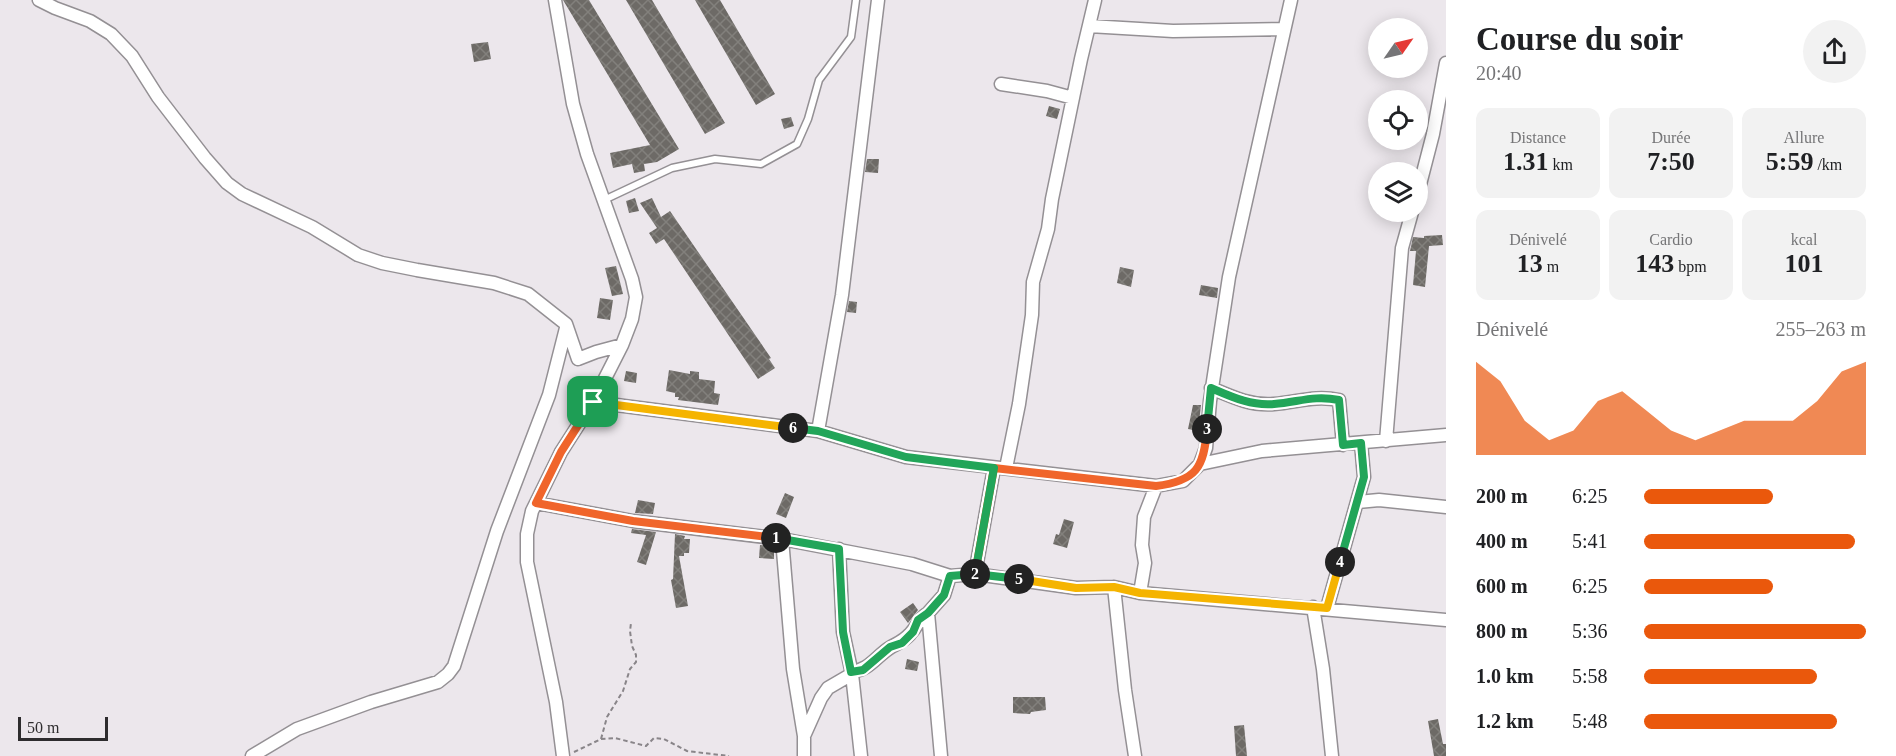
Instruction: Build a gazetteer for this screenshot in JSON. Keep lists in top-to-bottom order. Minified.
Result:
{"scale_bar":"50 m","north":"top right","page":{"heading":["Course du soir","20:40"],"stats":[["Distance","1.31 km"],["Durée","7:50"],["Allure","5:59 /km"],["Dénivelé","13 m"],["Cardio","143 bpm"],["kcal","101"]],"chart":["Dénivelé","255–263 m"],"pins":["6","3","1","4","2","5"],"list":[{"name":"200 m","note":"6:25"},{"name":"400 m","note":"5:41"},{"name":"600 m","note":"6:25"},{"name":"800 m","note":"5:36"},{"name":"1.0 km","note":"5:58"},{"name":"1.2 km","note":"5:48"}],"scale":"50 m"}}
